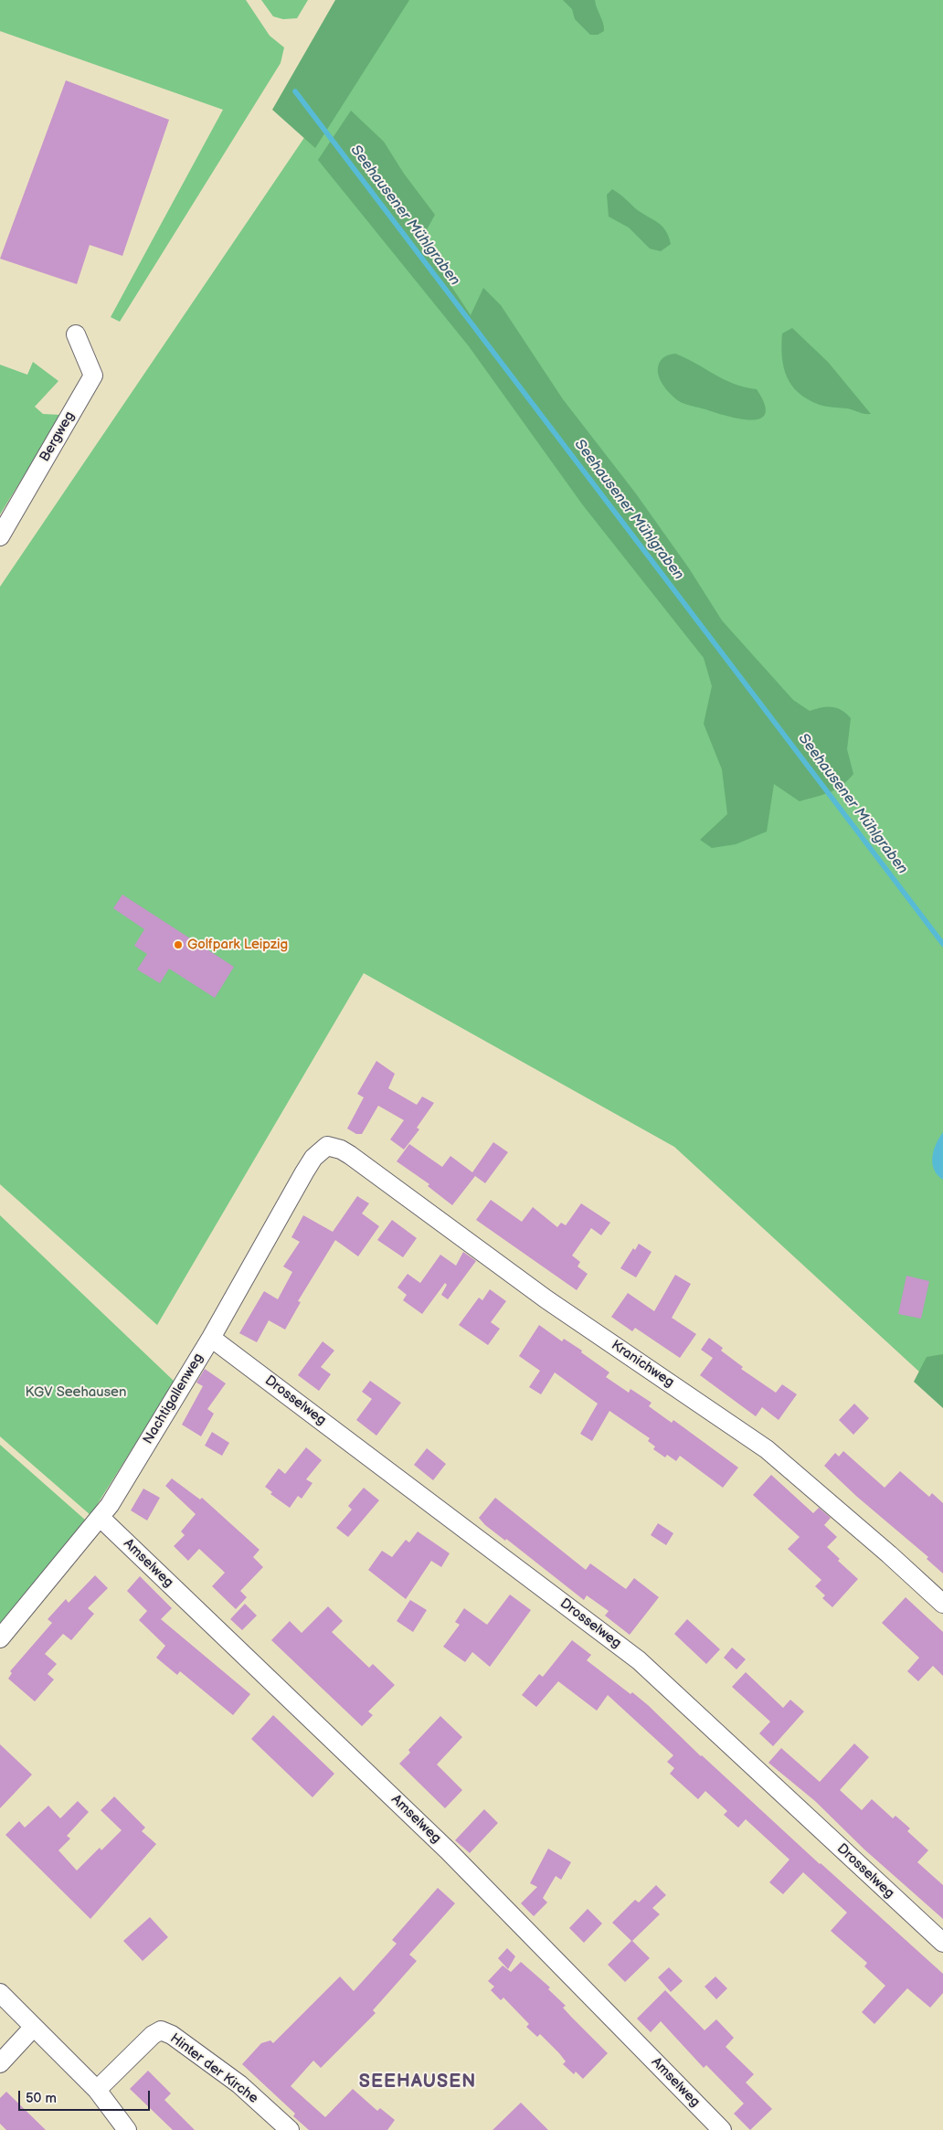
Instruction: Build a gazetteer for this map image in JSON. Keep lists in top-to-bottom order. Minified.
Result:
{"streets":{"street":["Bergweg","Kranichweg","Nachtigallenweg","Drosselweg","Amselweg","Hinter der Kirche"]},"crossings":[["Kranichweg","Nachtigallenweg"],["Nachtigallenweg","Drosselweg"],["Nachtigallenweg","Amselweg"]],"districts":["SEEHAUSEN"],"water":["Seehausener Mühlgraben"],"parks":["KGV Seehausen"],"places":["Golfpark Leipzig"],"scale_bar":"50 m"}
